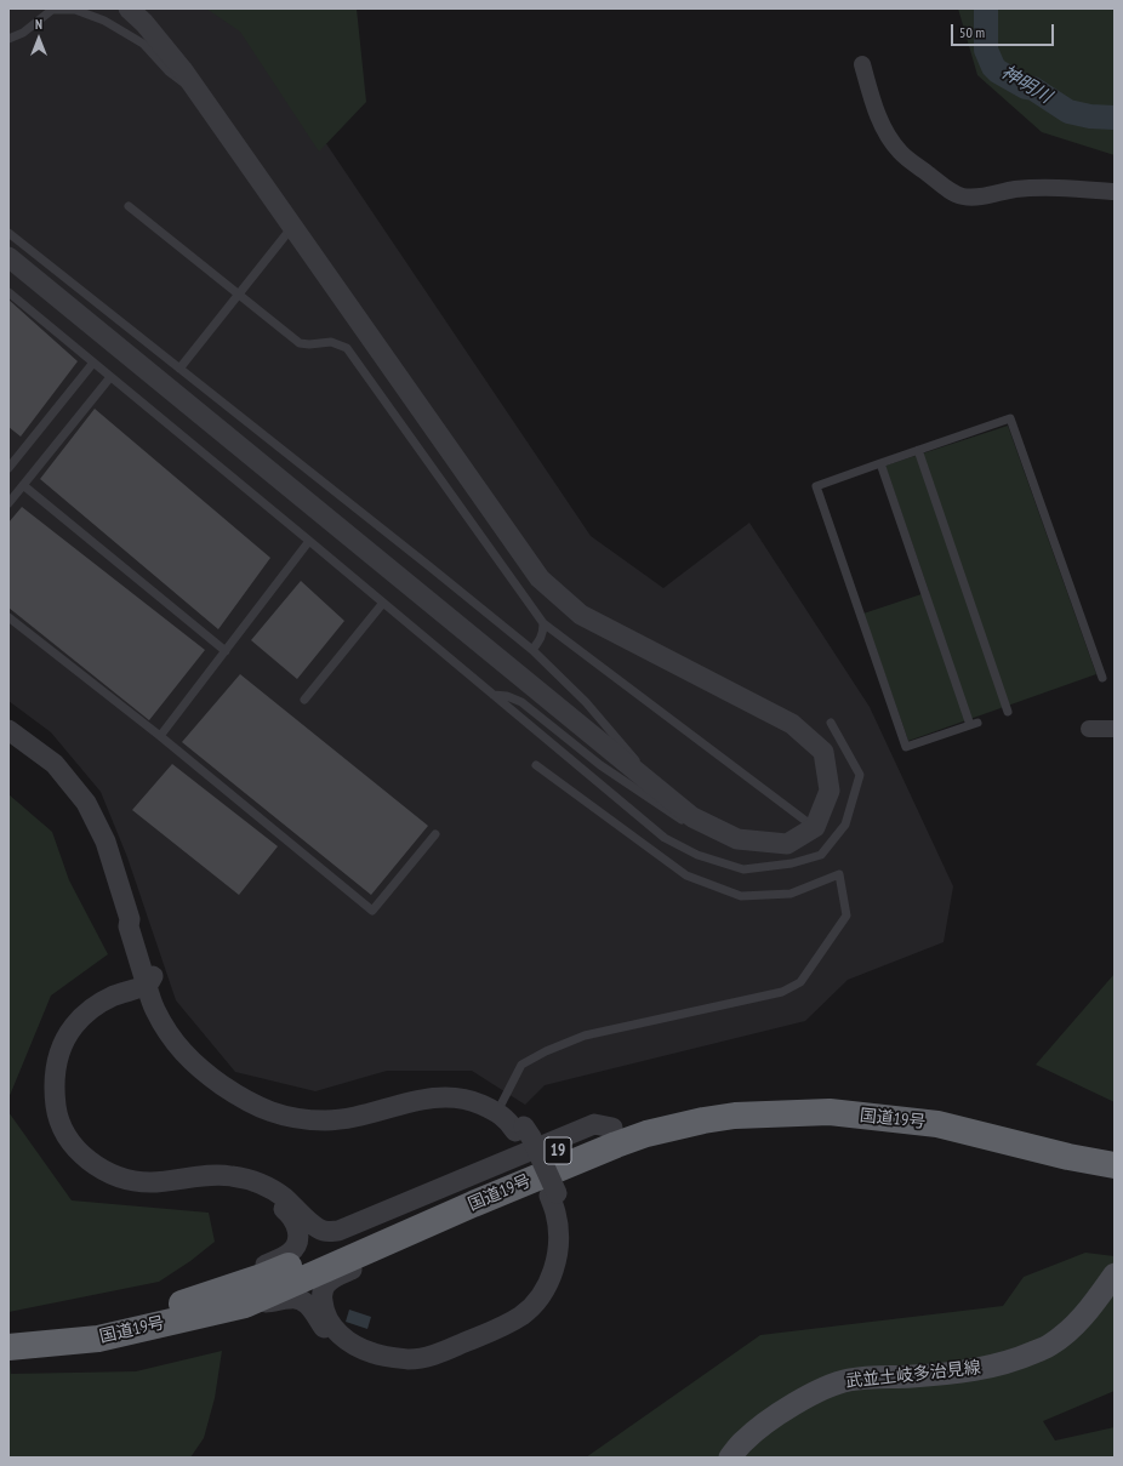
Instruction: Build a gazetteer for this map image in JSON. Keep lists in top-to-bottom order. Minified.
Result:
{"streets":{"highway":["国道19号","19"],"main road":["武並土岐多治見線"]},"water":["神明川"],"scale_bar":"50 m","north":"top"}
